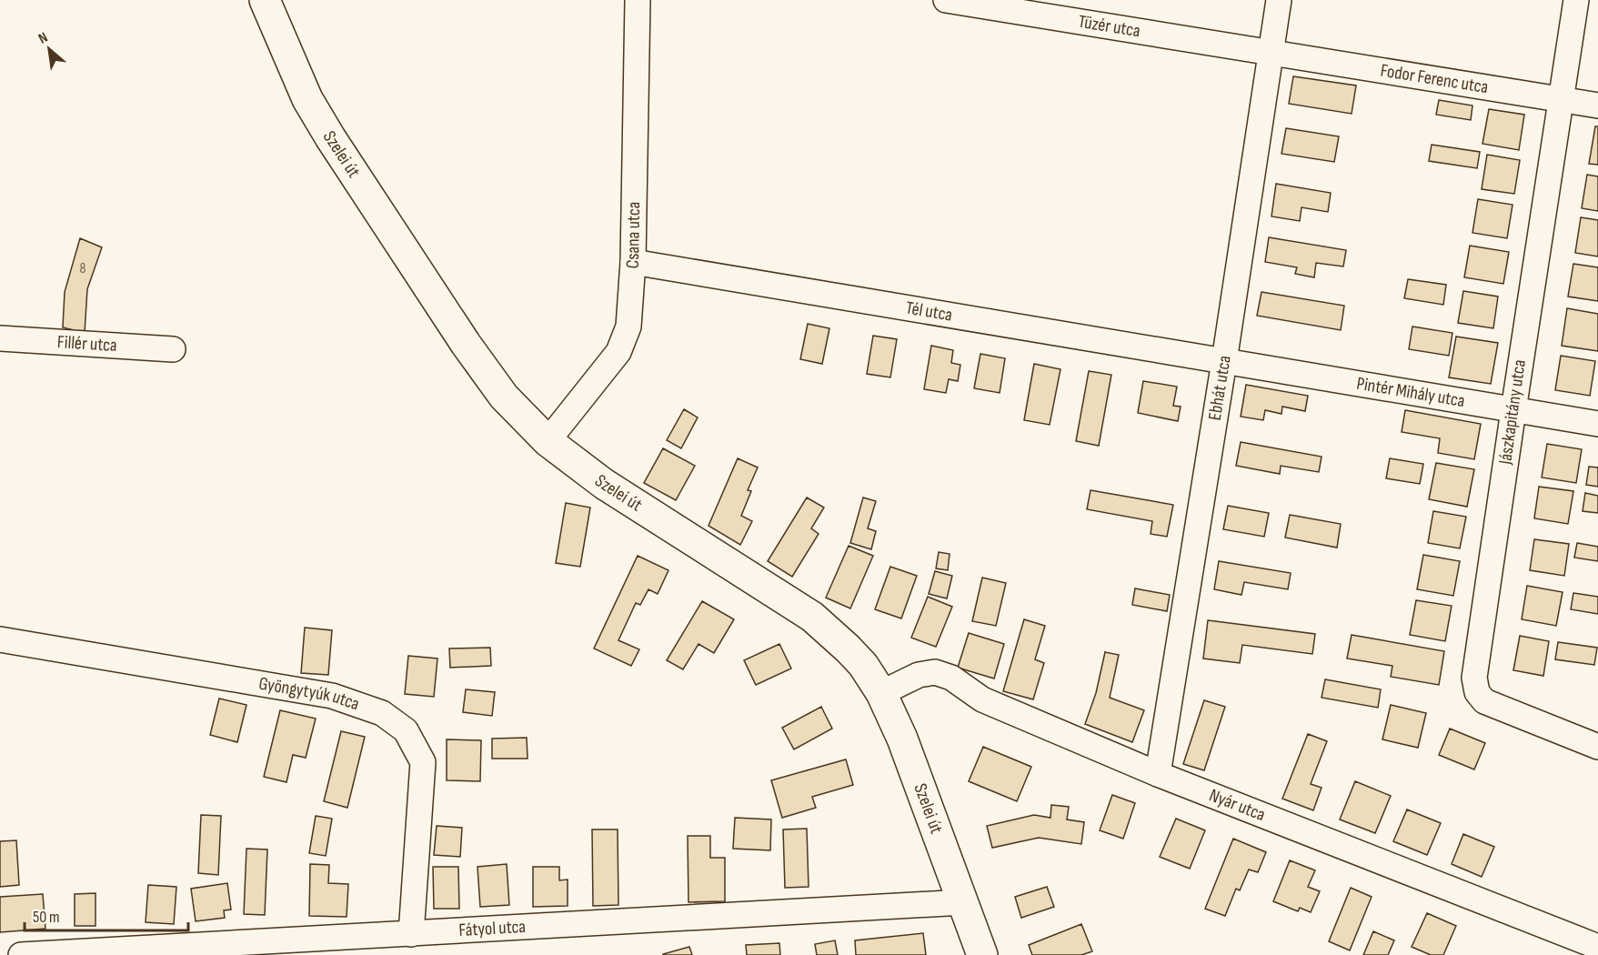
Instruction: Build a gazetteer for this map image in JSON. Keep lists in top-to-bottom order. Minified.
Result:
{"streets":{"main road":["Szelei út"],"street":["Tüzér utca","Fodor Ferenc utca","Csana utca","Tél utca","Fillér utca","Ebhát utca","Pintér Mihály utca","Jászkapitány utca","Gyöngytyúk utca","Nyár utca","Fátyol utca"]},"crossings":[["Tüzér utca","Fodor Ferenc utca"],["Tüzér utca","Ebhát utca"],["Fodor Ferenc utca","Ebhát utca"],["Fodor Ferenc utca","Jászkapitány utca"],["Szelei út","Csana utca"],["Szelei út","Nyár utca"],["Szelei út","Fátyol utca"],["Csana utca","Tél utca"],["Tél utca","Ebhát utca"],["Tél utca","Pintér Mihály utca"],["Ebhát utca","Pintér Mihály utca"],["Ebhát utca","Nyár utca"],["Pintér Mihály utca","Jászkapitány utca"],["Gyöngytyúk utca","Fátyol utca"]],"house_numbers":["8"],"scale_bar":"50 m","north":"top left"}
